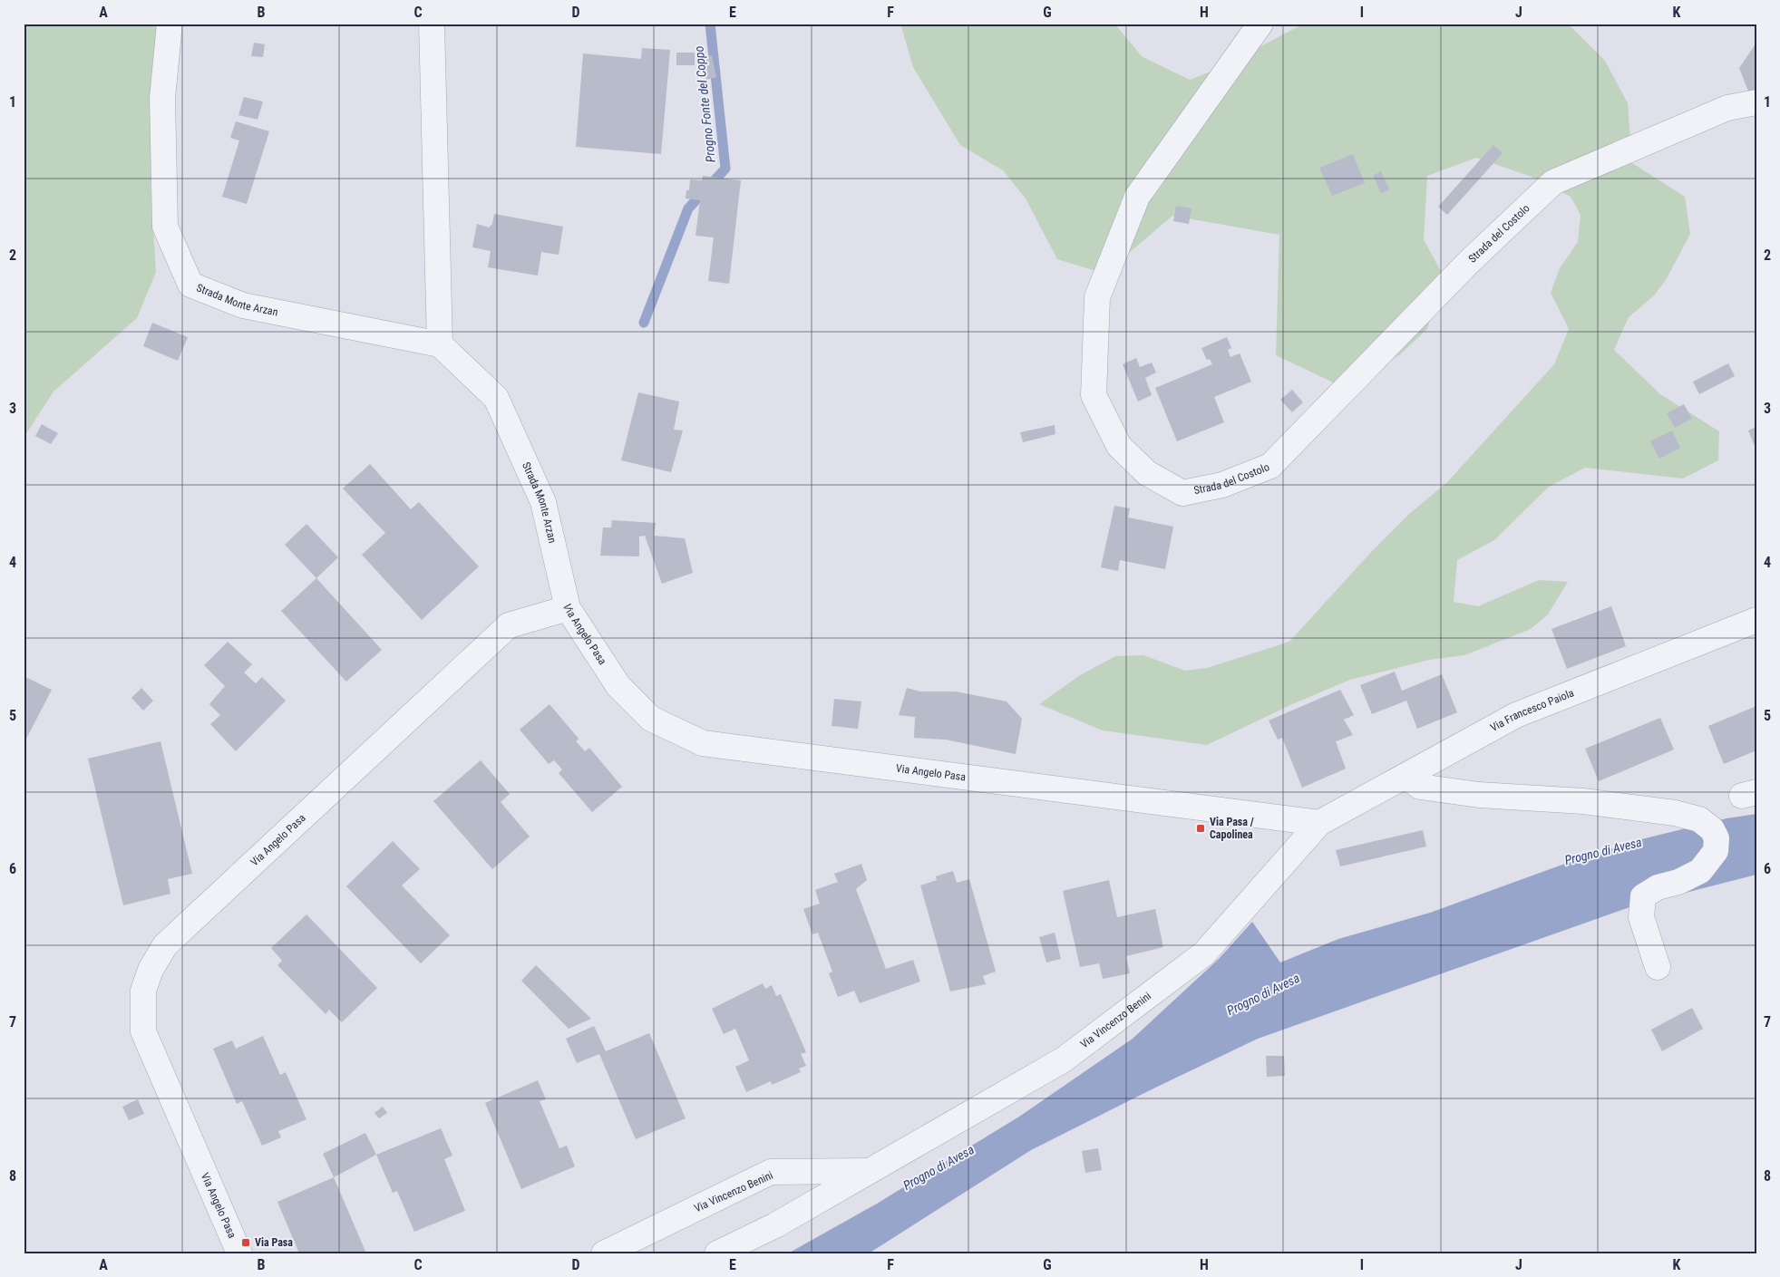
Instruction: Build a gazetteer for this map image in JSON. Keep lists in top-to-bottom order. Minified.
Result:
{"streets":{"street":["Strada del Costolo","Strada Monte Arzan","Via Angelo Pasa","Via Francesco Paiola","Via Vincenzo Benini"]},"crossings":[["Strada Monte Arzan","Via Angelo Pasa"],["Via Angelo Pasa","Via Francesco Paiola"],["Via Angelo Pasa","Via Vincenzo Benini"],["Via Francesco Paiola","Via Vincenzo Benini"]],"water":["Progno Fonte del Coppo","Progno di Avesa"],"places":{"transit":["Via Pasa / Capolinea","Via Pasa"]},"grid":{"columns":["A","B","C","D","E","F","G","H","I","J","K"],"rows":["1","2","3","4","5","6","7","8"]}}
